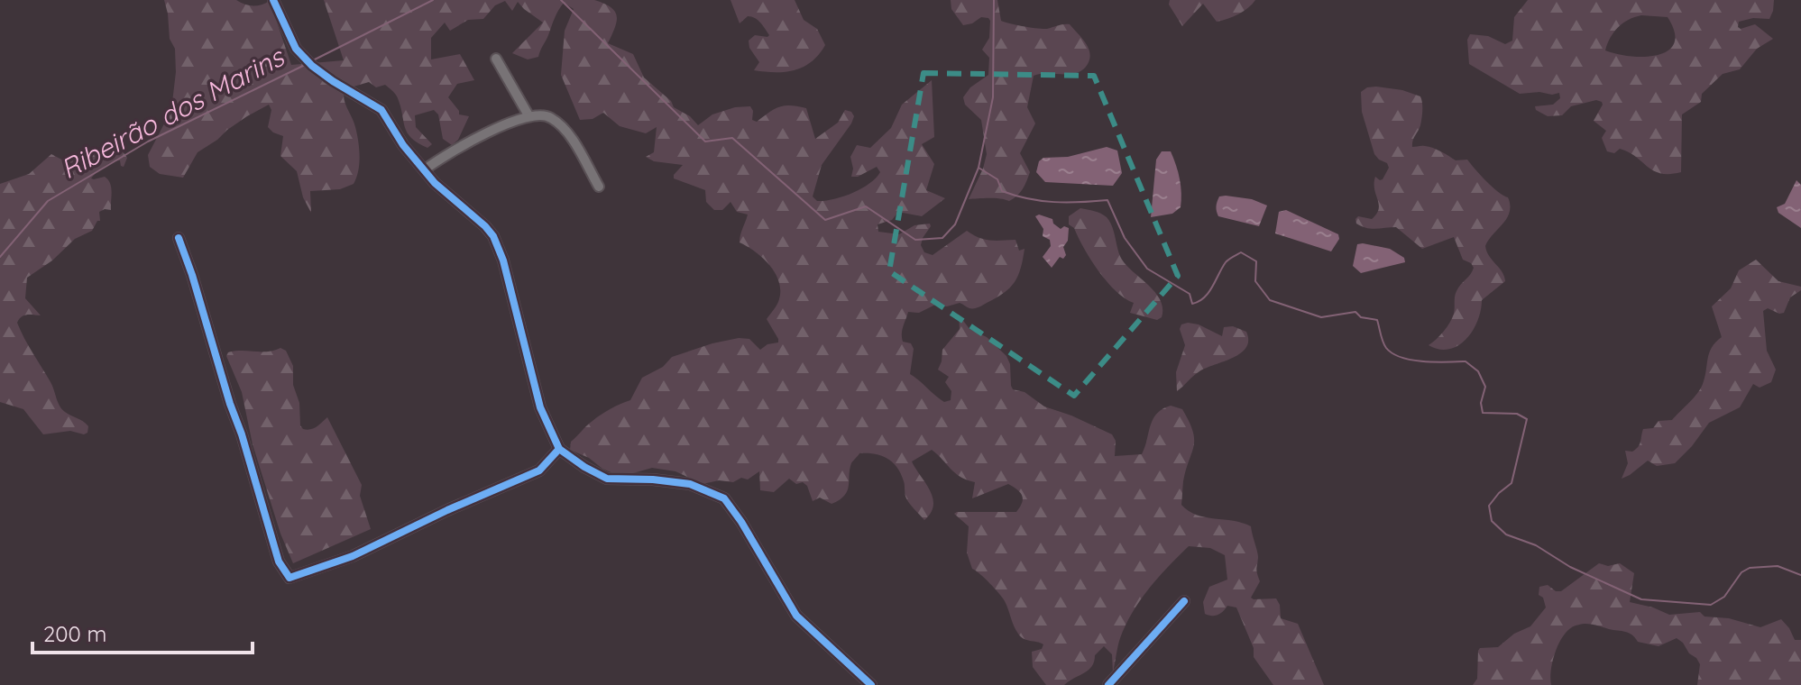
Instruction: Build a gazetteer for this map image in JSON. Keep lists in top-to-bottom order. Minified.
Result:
{"water":["Ribeirão dos Marins"],"scale_bar":"200 m"}
